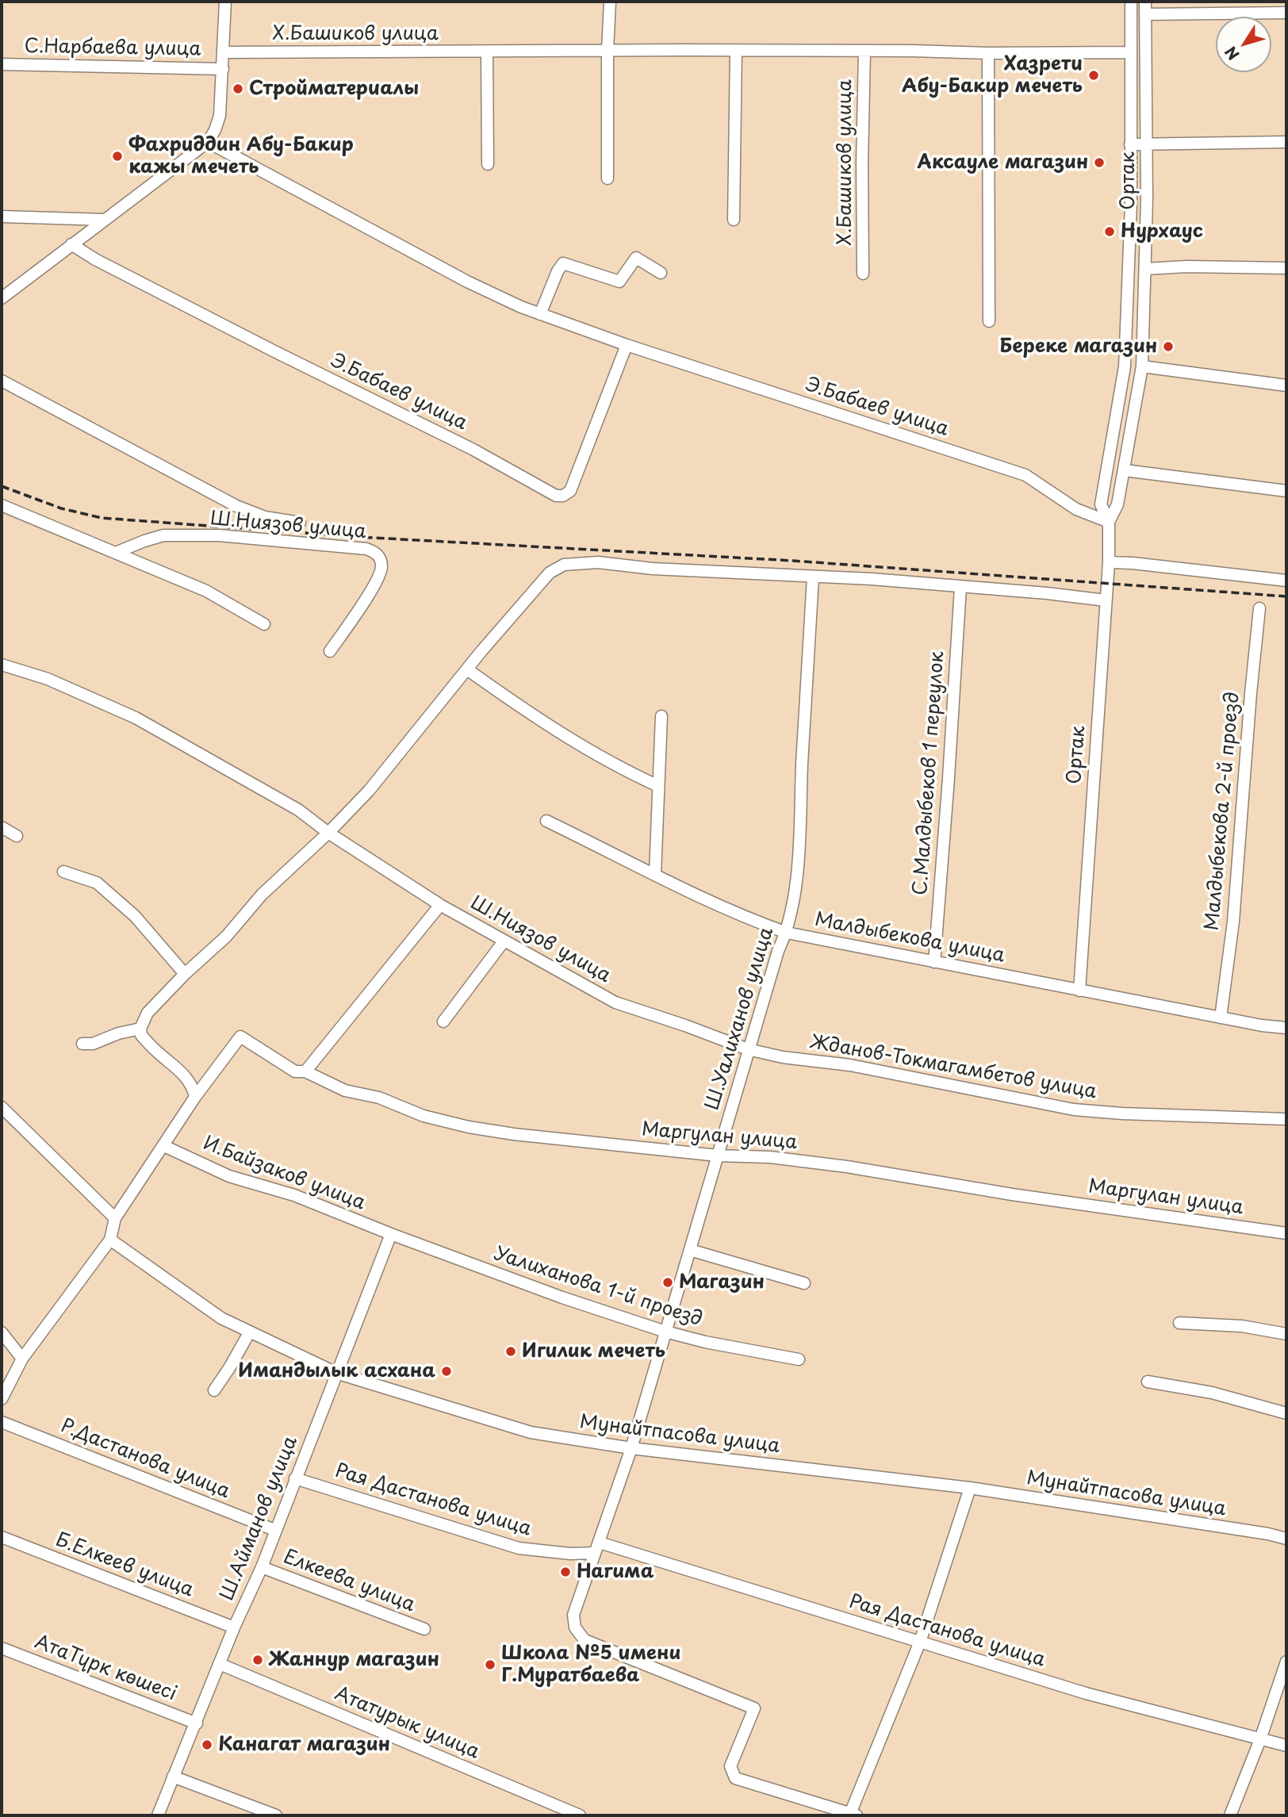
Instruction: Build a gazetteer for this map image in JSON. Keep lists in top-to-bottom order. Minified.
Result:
{"streets":{"street":["Х.Башиков улица","С.Нарбаева улица","Ортак","Э.Бабаев улица","Ш.Ниязов улица","С.Малдыбеков 1 переулок","Малдыбекова 2-й проезд","Малдыбекова улица","Ш.Уалиханов улица","Жданов-Токмагамбетов улица","Маргулан улица","И.Байзаков улица","Уалиханова 1-й проезд","Мунайтпасова улица","Р.Дастанова улица","Рая Дастанова улица","Ш.Айманов улица","Б.Елкеев улица","Елкеева улица","АтаТүрк көшесі","Ататурык улица"]},"crossings":[["Х.Башиков улица","Ортак"],["Ортак","Э.Бабаев улица"],["Ортак","Малдыбекова улица"],["Ш.Ниязов улица","Ш.Уалиханов улица"],["Ш.Ниязов улица","Жданов-Токмагамбетов улица"],["С.Малдыбеков 1 переулок","Малдыбекова улица"],["Малдыбекова 2-й проезд","Малдыбекова улица"],["Малдыбекова улица","Ш.Уалиханов улица"],["Ш.Уалиханов улица","Жданов-Токмагамбетов улица"],["Ш.Уалиханов улица","Маргулан улица"],["Ш.Уалиханов улица","Уалиханова 1-й проезд"],["Ш.Уалиханов улица","Мунайтпасова улица"],["Ш.Уалиханов улица","Рая Дастанова улица"],["И.Байзаков улица","Уалиханова 1-й проезд"],["И.Байзаков улица","Ш.Айманов улица"],["Уалиханова 1-й проезд","Ш.Айманов улица"],["Мунайтпасова улица","Ш.Айманов улица"],["Р.Дастанова улица","Ш.Айманов улица"],["Рая Дастанова улица","Ш.Айманов улица"],["Ш.Айманов улица","Б.Елкеев улица"],["Ш.Айманов улица","Елкеева улица"],["Ш.Айманов улица","АтаТүрк көшесі"],["Ш.Айманов улица","Ататурык улица"]],"places":["Хазрети Абу-Бакир мечеть","Стройматериалы","Фахриддин Абу-Бакир кажы мечеть","Аксауле магазин","Нурхаус","Береке магазин","Магазин","Игилик мечеть","Имандылык асхана","Нагима","Жаннур магазин","Школа №5 имени Г.Муратбаева","Канагат магазин"],"north":"bottom left"}
